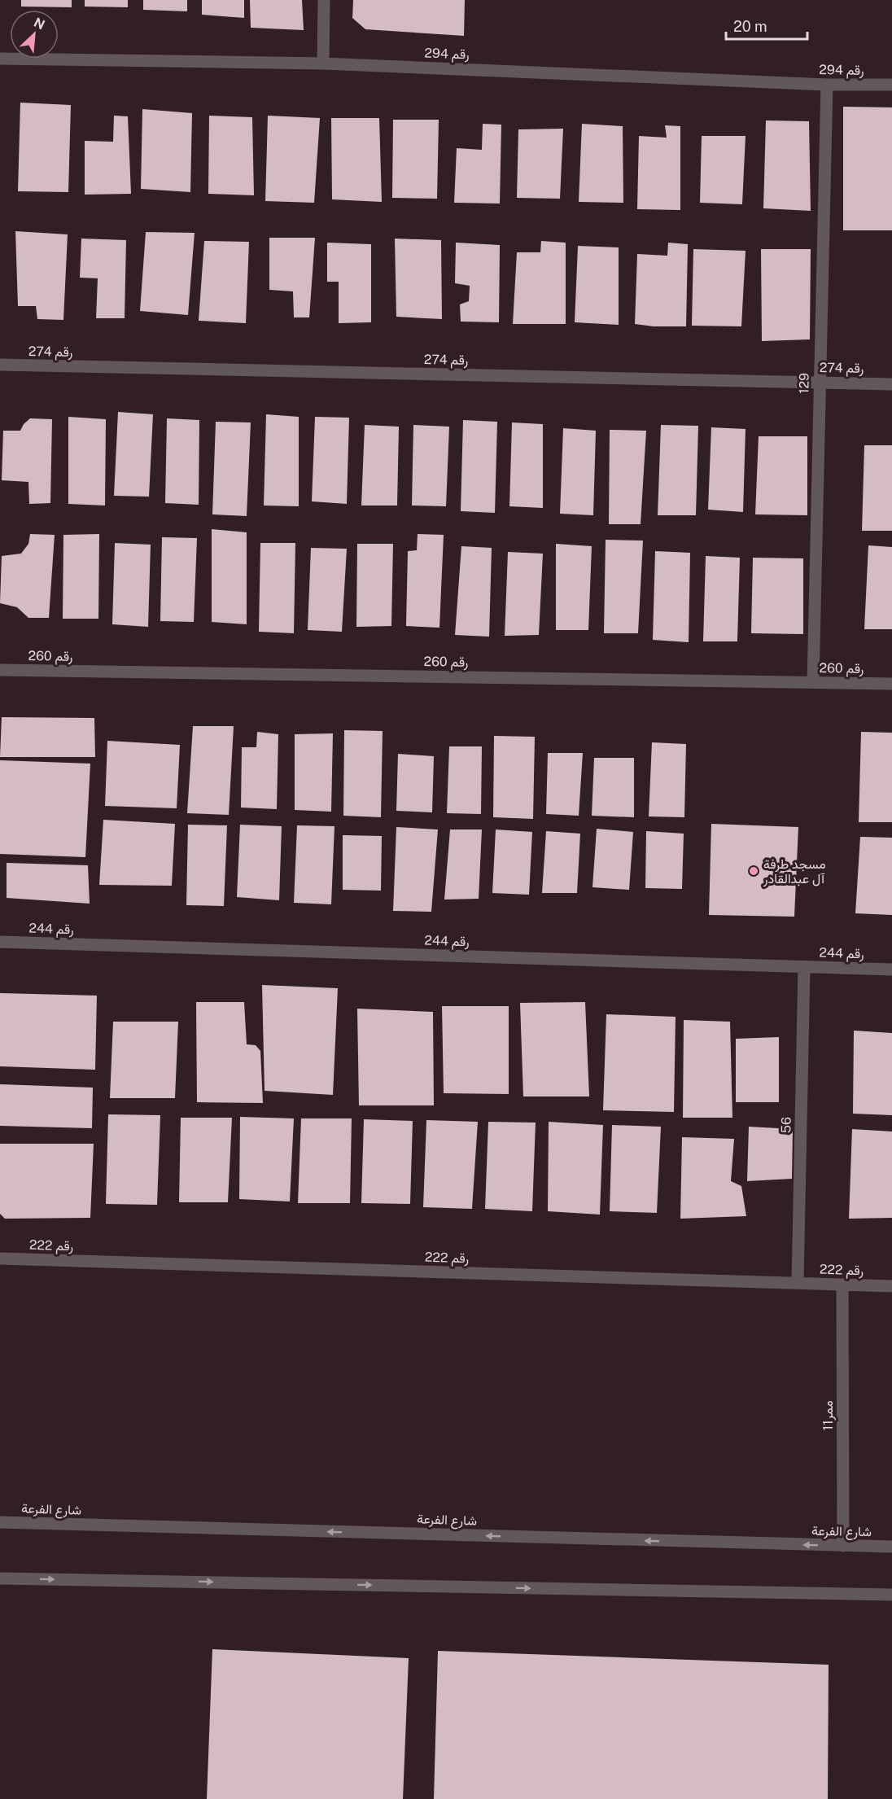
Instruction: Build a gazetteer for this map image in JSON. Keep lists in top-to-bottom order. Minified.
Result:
{"streets":{"street":["رقم 294","رقم 274","129","رقم 260","رقم 244","56","رقم 222","ممر11","شارع الفرعة"]},"crossings":[["رقم 294","129"],["رقم 274","129"],["129","رقم 260"],["رقم 244","56"],["56","رقم 222"],["رقم 222","ممر11"],["ممر11","شارع الفرعة"]],"places":["مسجد طرفة آل عبدالقادر"],"scale_bar":"20 m","north":"top right"}
